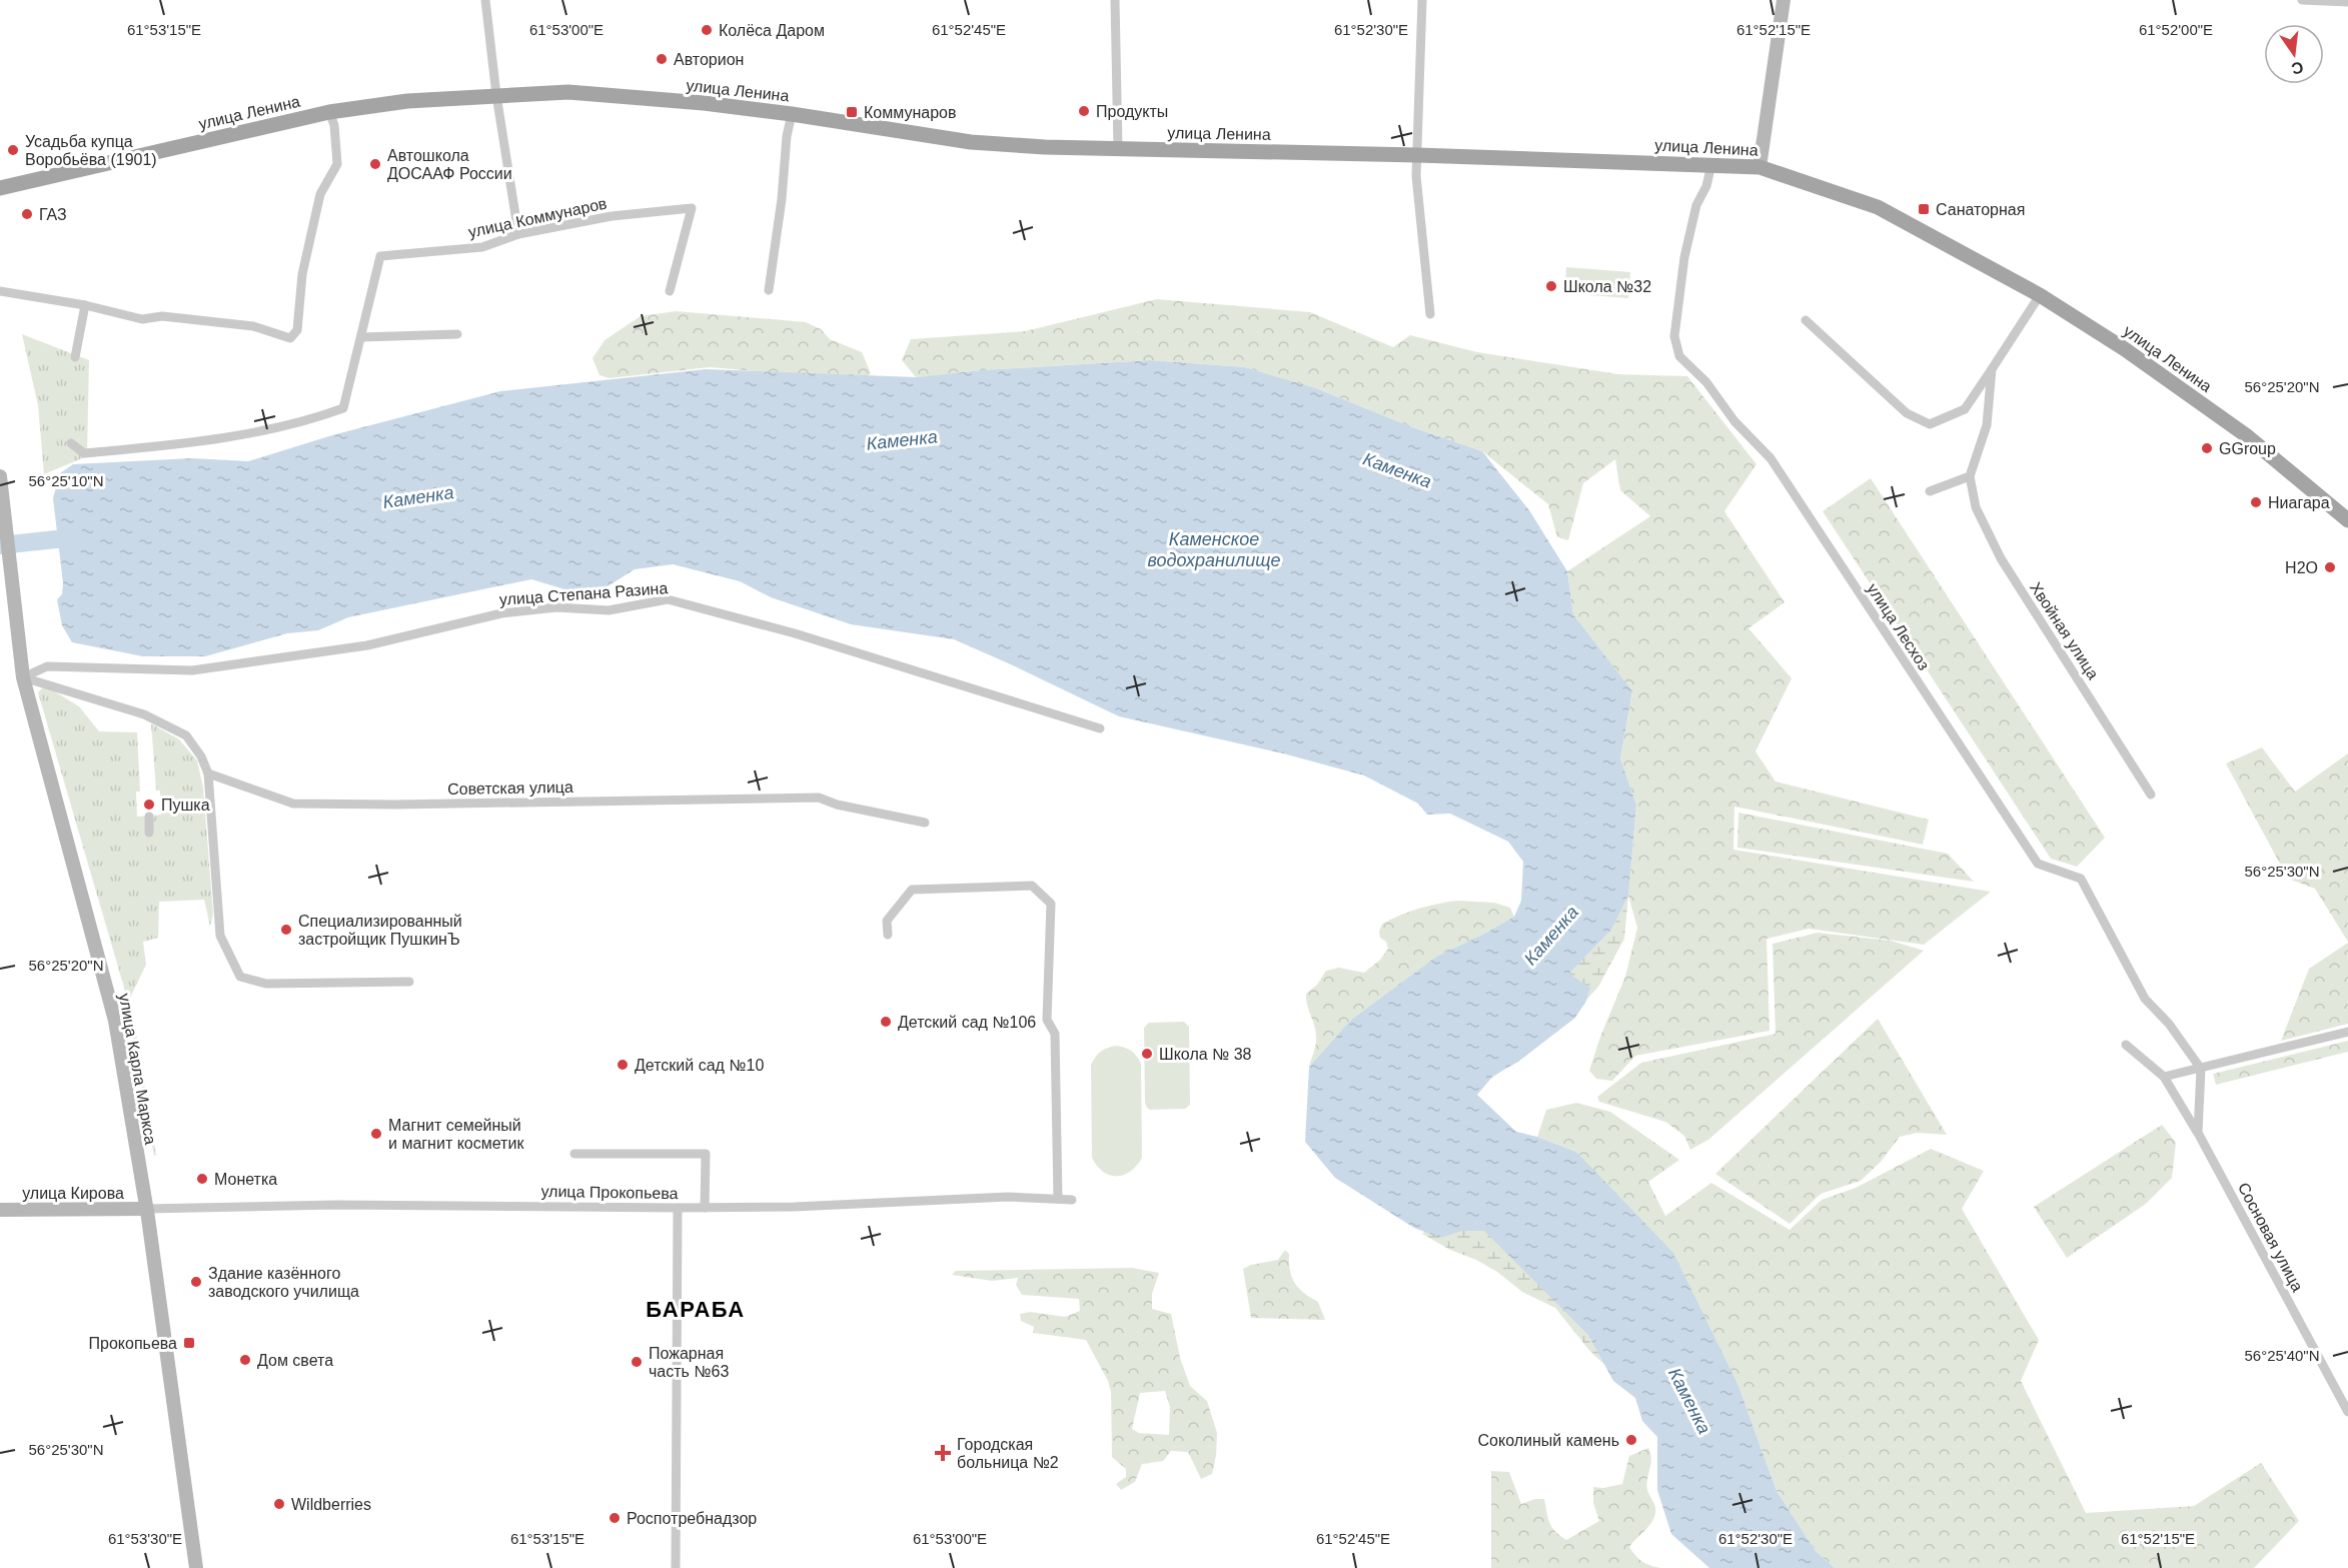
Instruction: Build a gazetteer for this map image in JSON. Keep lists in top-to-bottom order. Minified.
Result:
{"streets":{"main road":["улица Ленина","улица Карла Маркса","улица Кирова"],"street":["улица Коммунаров","улица Степана Разина","улица Лесхоз","Хвойная улица","Советская улица","улица Прокопьева","Сосновая улица"]},"crossings":[["улица Ленина","улица Лесхоз"],["улица Степана Разина","улица Карла Маркса"],["улица Карла Маркса","улица Прокопьева"],["улица Карла Маркса","улица Кирова"],["улица Прокопьева","улица Кирова"]],"districts":["БАРАБА"],"water":["Каменка","Каменское водохранилище"],"places":{"other":["Колёса Даром","Авторион","Продукты","Усадьба купца Воробьёва (1901)","Автошкола ДОСААФ России","ГАЗ","Школа №32","GGroup","Ниагара","H2O","Пушка","Специализированный застройщик ПушкинЪ","Детский сад №106","Школа № 38","Детский сад №10","Магнит семейный и магнит косметик","Монетка","Здание казённого заводского училища","Дом света","Пожарная часть №63","Соколиный камень","Wildberries","Роспотребнадзор"],"transit":["Коммунаров","Санаторная","Прокопьева"],"health":["Городская больница №2"]},"north":"bottom","coordinates":["61°52'30\"E","61°52'15\"E","61°52'00\"E","61°53'15\"E","61°53'00\"E","61°52'45\"E","56°25'20\"N","56°25'10\"N","56°25'30\"N","56°25'40\"N","61°53'30\"E"]}
